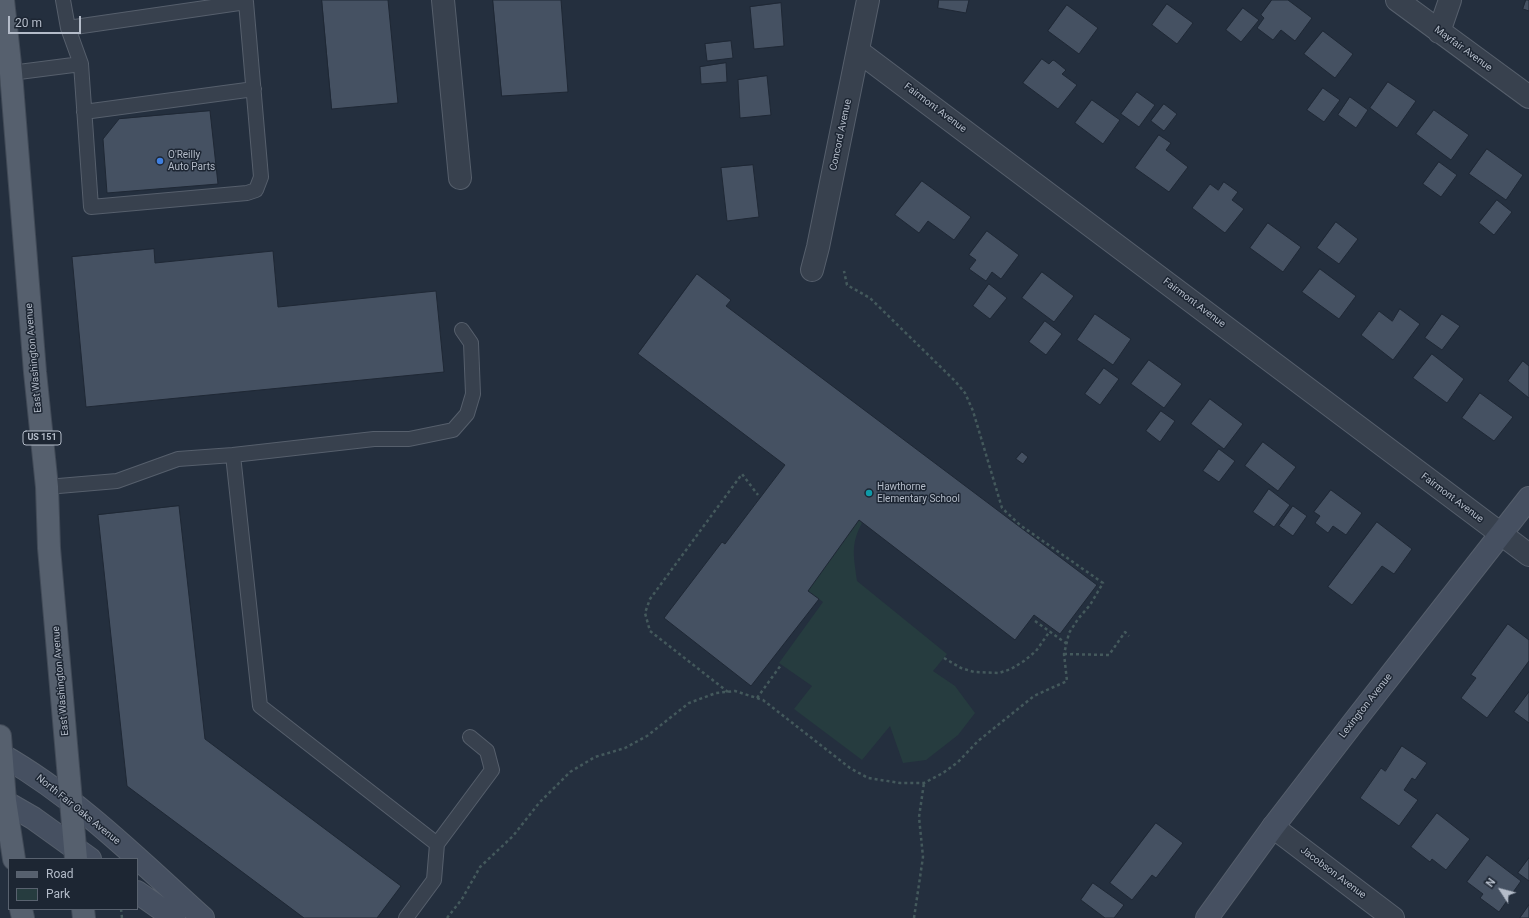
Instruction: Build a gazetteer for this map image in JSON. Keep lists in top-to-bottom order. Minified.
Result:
{"streets":{"main road":["East Washington Avenue","US 151"],"street":["Mayfair Avenue","Fairmont Avenue","Concord Avenue","Lexington Avenue","North Fair Oaks Avenue","Jacobson Avenue"]},"crossings":[["Fairmont Avenue","Concord Avenue"],["Fairmont Avenue","Lexington Avenue"],["East Washington Avenue","North Fair Oaks Avenue"],["Lexington Avenue","Jacobson Avenue"]],"places":["O'Reilly Auto Parts","Hawthorne Elementary School"],"legend":["Road","Park"],"scale_bar":"20 m","north":"top left"}
